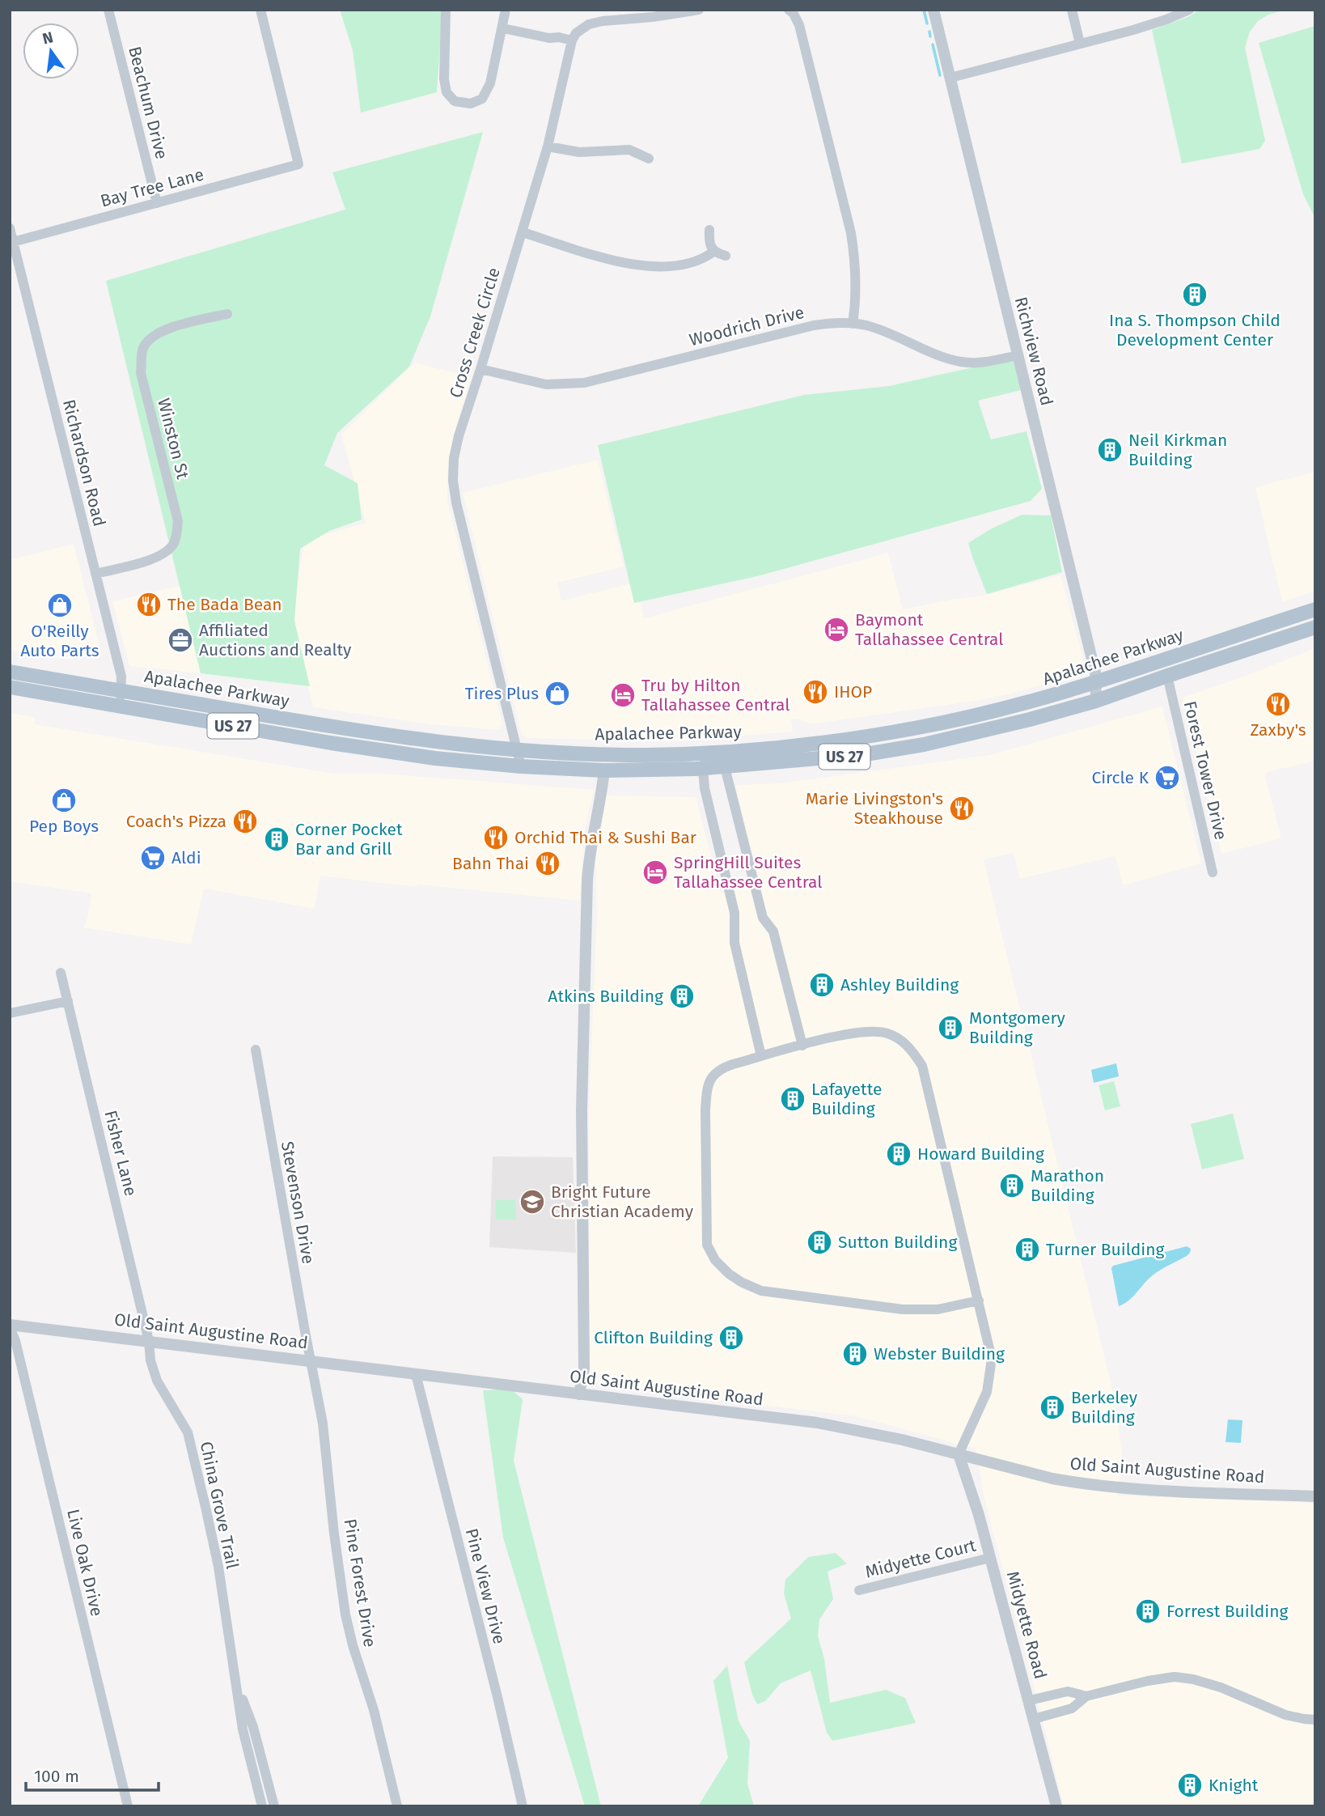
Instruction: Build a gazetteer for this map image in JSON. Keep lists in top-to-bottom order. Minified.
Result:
{"streets":{"main road":["Apalachee Parkway","US 27"],"street":["Beachum Drive","Bay Tree Lane","Woodrich Drive","Cross Creek Circle","Richview Road","Winston St","Richardson Road","Forest Tower Drive","Fisher Lane","Stevenson Drive","Old Saint Augustine Road","China Grove Trail","Midyette Court","Live Oak Drive","Pine Forest Drive","Pine View Drive","Midyette Road"]},"crossings":[["Beachum Drive","Bay Tree Lane"],["Bay Tree Lane","Richardson Road"],["Woodrich Drive","Cross Creek Circle"],["Woodrich Drive","Richview Road"],["Cross Creek Circle","Apalachee Parkway"],["Richview Road","Apalachee Parkway"],["Winston St","Richardson Road"],["Richardson Road","Apalachee Parkway"],["Apalachee Parkway","Forest Tower Drive"],["Fisher Lane","Old Saint Augustine Road"],["Fisher Lane","China Grove Trail"],["Stevenson Drive","Old Saint Augustine Road"],["Stevenson Drive","Pine Forest Drive"],["Old Saint Augustine Road","China Grove Trail"],["Old Saint Augustine Road","Live Oak Drive"],["Old Saint Augustine Road","Pine Forest Drive"],["Old Saint Augustine Road","Pine View Drive"],["Old Saint Augustine Road","Midyette Road"],["Midyette Court","Midyette Road"]],"places":{"building":["Ina S. Thompson Child Development Center","Neil Kirkman Building","Corner Pocket Bar and Grill","Ashley Building","Atkins Building","Montgomery Building","Lafayette Building","Howard Building","Marathon Building","Sutton Building","Turner Building","Clifton Building","Webster Building","Berkeley Building","Forrest Building","Knight"],"restaurant":["The Bada Bean","IHOP","Zaxby's","Marie Livingston's Steakhouse","Coach's Pizza","Orchid Thai & Sushi Bar","Bahn Thai"],"shop":["O'Reilly Auto Parts","Tires Plus","Pep Boys"],"hotel":["Baymont Tallahassee Central","Tru by Hilton Tallahassee Central","SpringHill Suites Tallahassee Central"],"office":["Affiliated Auctions and Realty"],"supermarket":["Circle K","Aldi"],"school or university":["Bright Future Christian Academy"]},"scale_bar":"100 m","north":"top"}
